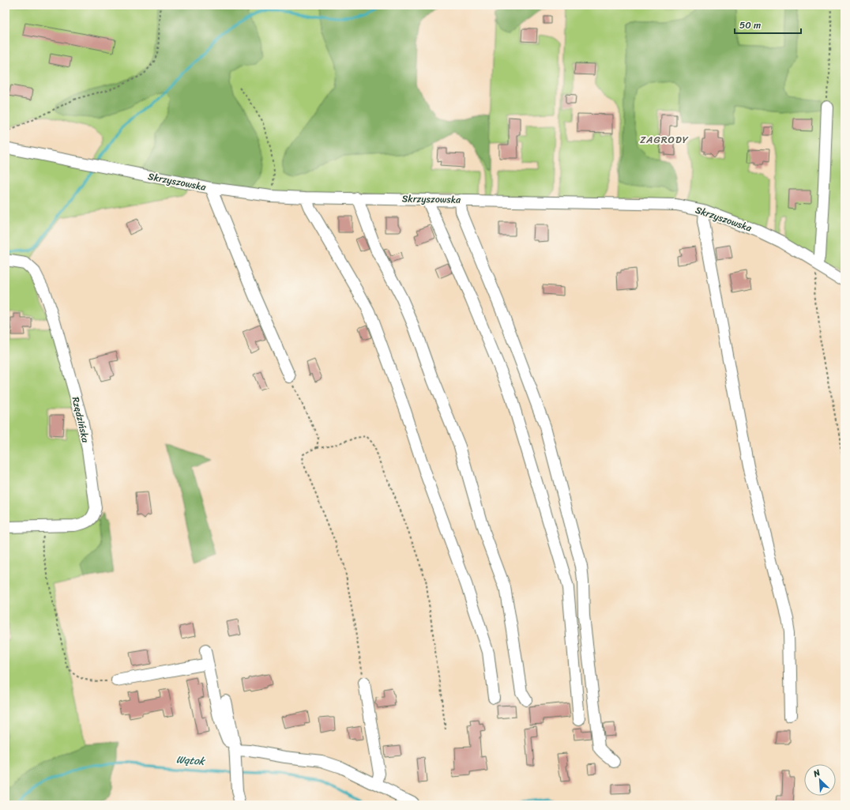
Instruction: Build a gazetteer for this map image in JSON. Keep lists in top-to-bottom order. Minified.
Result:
{"streets":{"street":["Skrzyszowska","Rzędzińska"]},"districts":["ZAGRODY"],"water":["Wątok"],"scale_bar":"50 m","north":"top left"}
